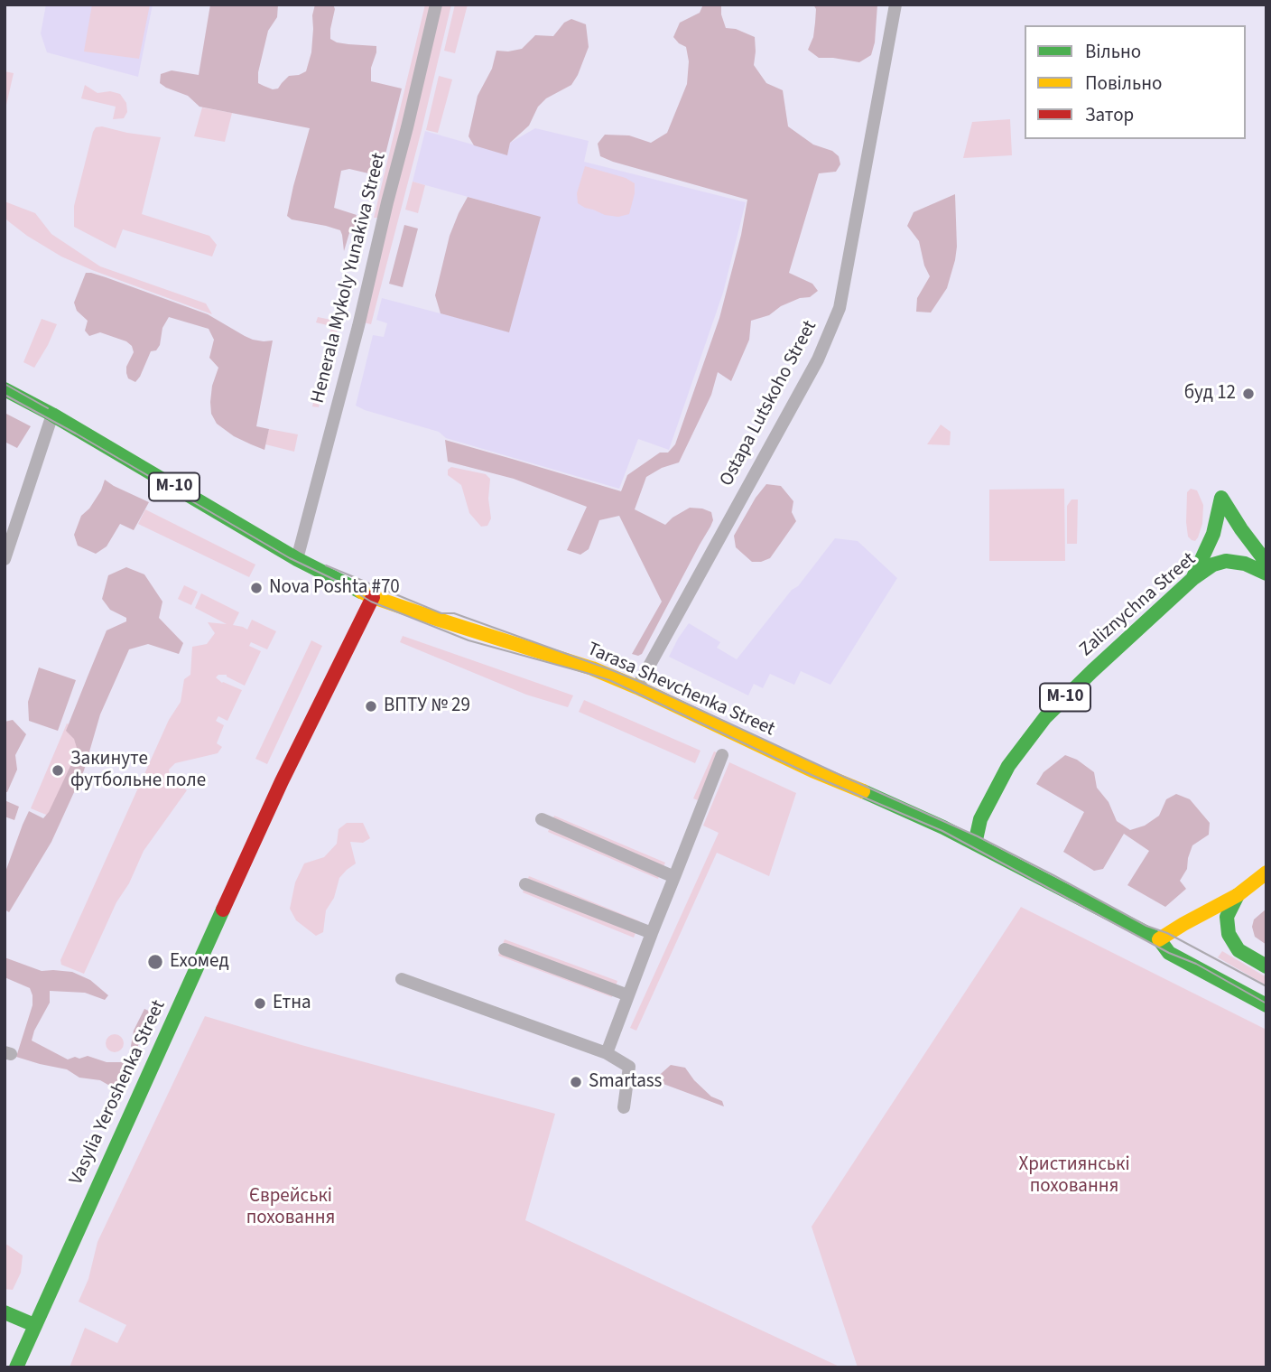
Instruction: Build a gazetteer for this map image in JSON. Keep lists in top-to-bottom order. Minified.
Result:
{"streets":{"main road":["М-10","Zaliznychna Street","Tarasa Shevchenka Street","Vasylia Yeroshenka Street"],"street":["Henerala Mykoly Yunakiva Street","Ostapa Lutskoho Street"]},"crossings":[["Henerala Mykoly Yunakiva Street","Tarasa Shevchenka Street"],["Ostapa Lutskoho Street","Tarasa Shevchenka Street"],["Zaliznychna Street","Tarasa Shevchenka Street"],["Tarasa Shevchenka Street","Vasylia Yeroshenka Street"]],"parks":["Християнські поховання","Єврейські поховання"],"places":["буд 12","Nova Poshta #70","ВПТУ № 29","Закинуте футбольне поле","Ехомед","Етна","Smartass"],"legend":["Вільно","Повільно","Затор"]}
